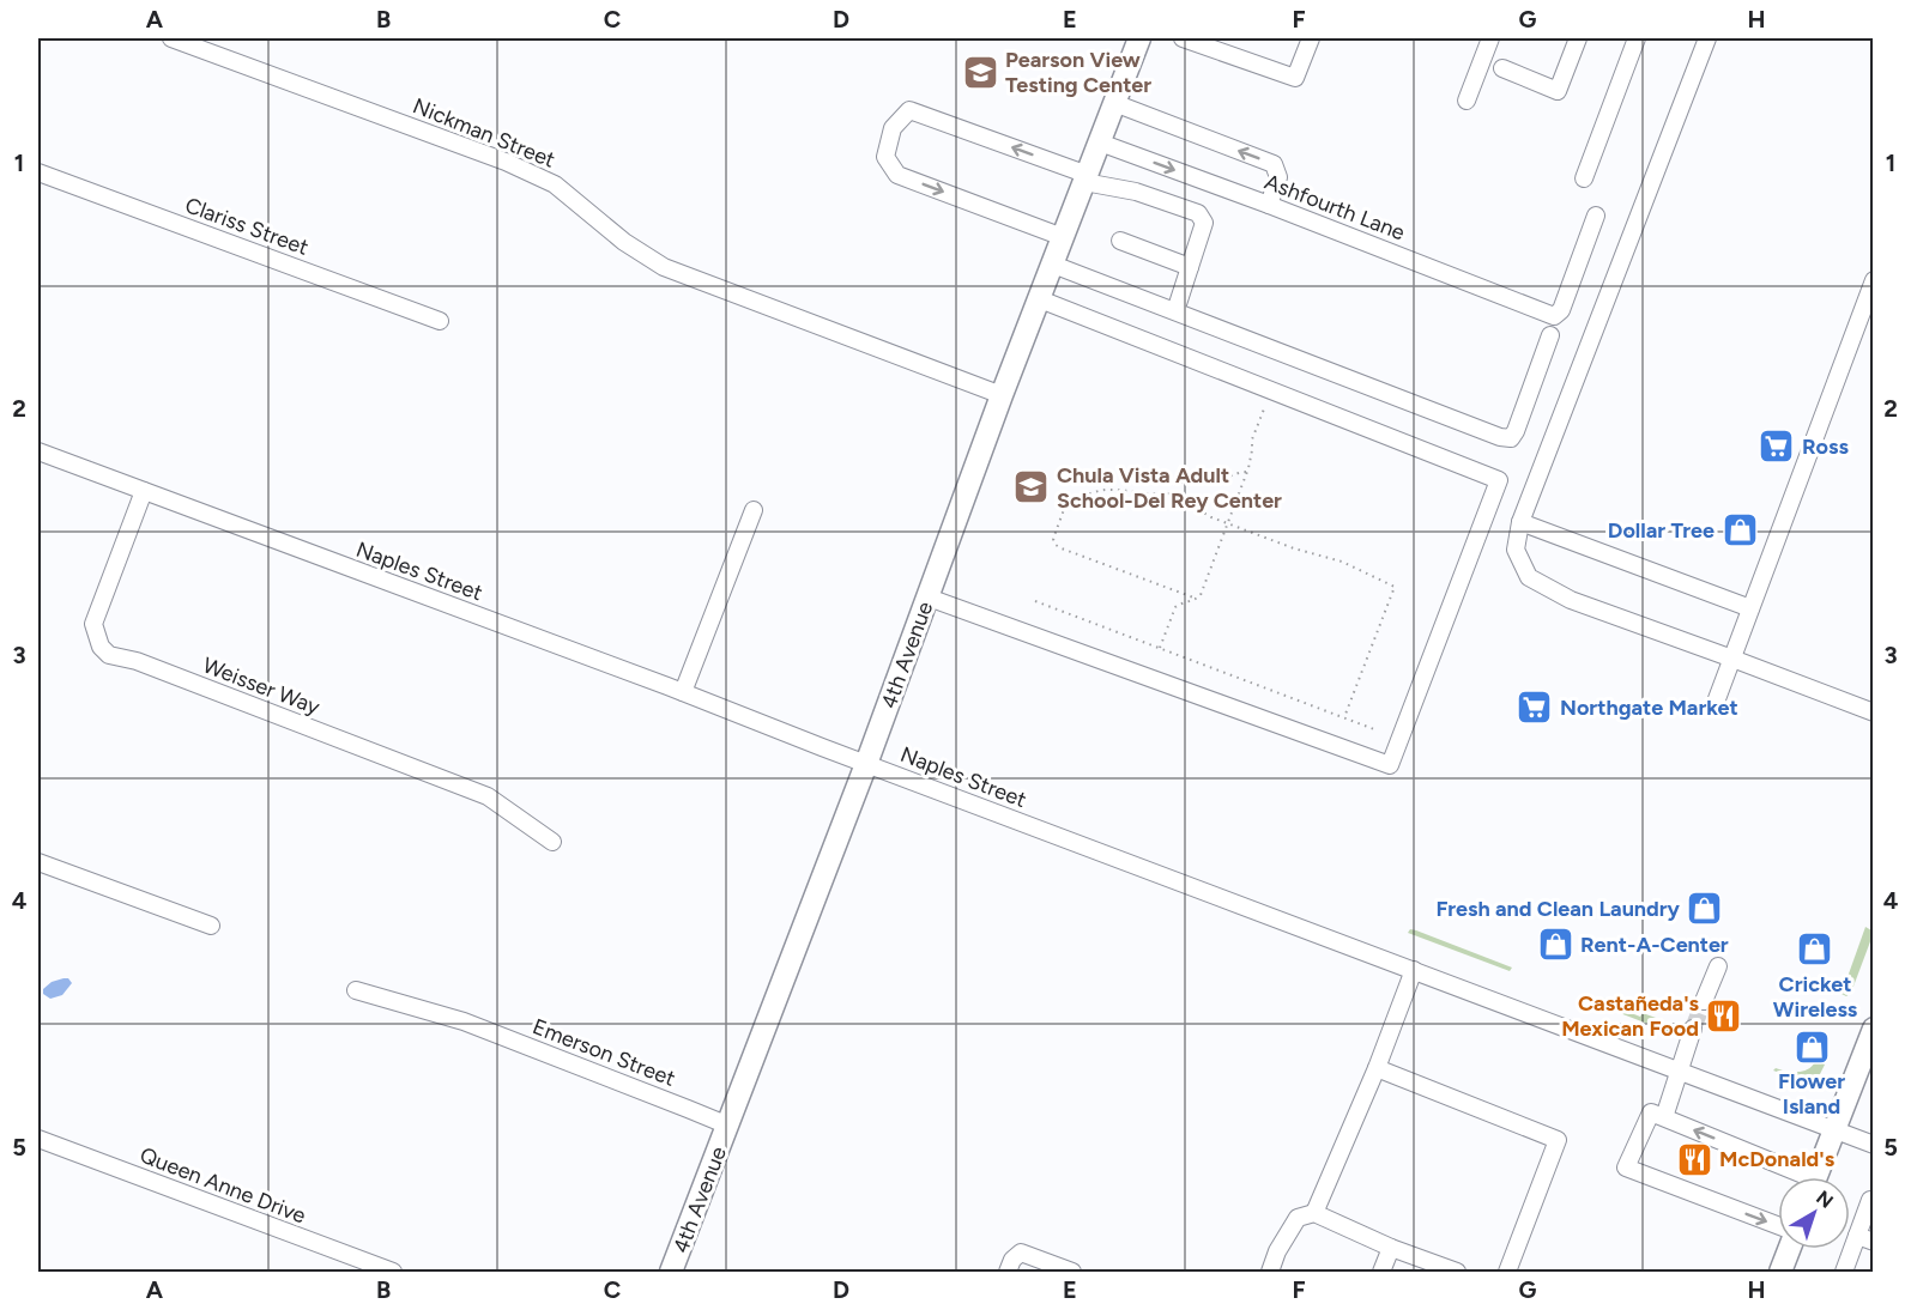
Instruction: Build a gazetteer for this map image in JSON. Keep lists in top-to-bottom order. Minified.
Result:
{"streets":{"main road":["4th Avenue"],"street":["Nickman Street","Ashfourth Lane","Clariss Street","Naples Street","Weisser Way","Emerson Street","Queen Anne Drive"]},"crossings":[["Nickman Street","4th Avenue"],["Ashfourth Lane","4th Avenue"],["Naples Street","4th Avenue"],["Naples Street","Weisser Way"],["4th Avenue","Emerson Street"]],"places":{"school or university":["Pearson View Testing Center","Chula Vista Adult School-Del Rey Center"],"supermarket":["Ross","Northgate Market"],"shop":["Dollar Tree","Fresh and Clean Laundry","Rent-A-Center","Cricket Wireless","Flower Island"],"restaurant":["Castañeda's Mexican Food","McDonald's"]},"north":"top right","grid":{"columns":["A","B","C","D","E","F","G","H"],"rows":["1","2","3","4","5"]}}
